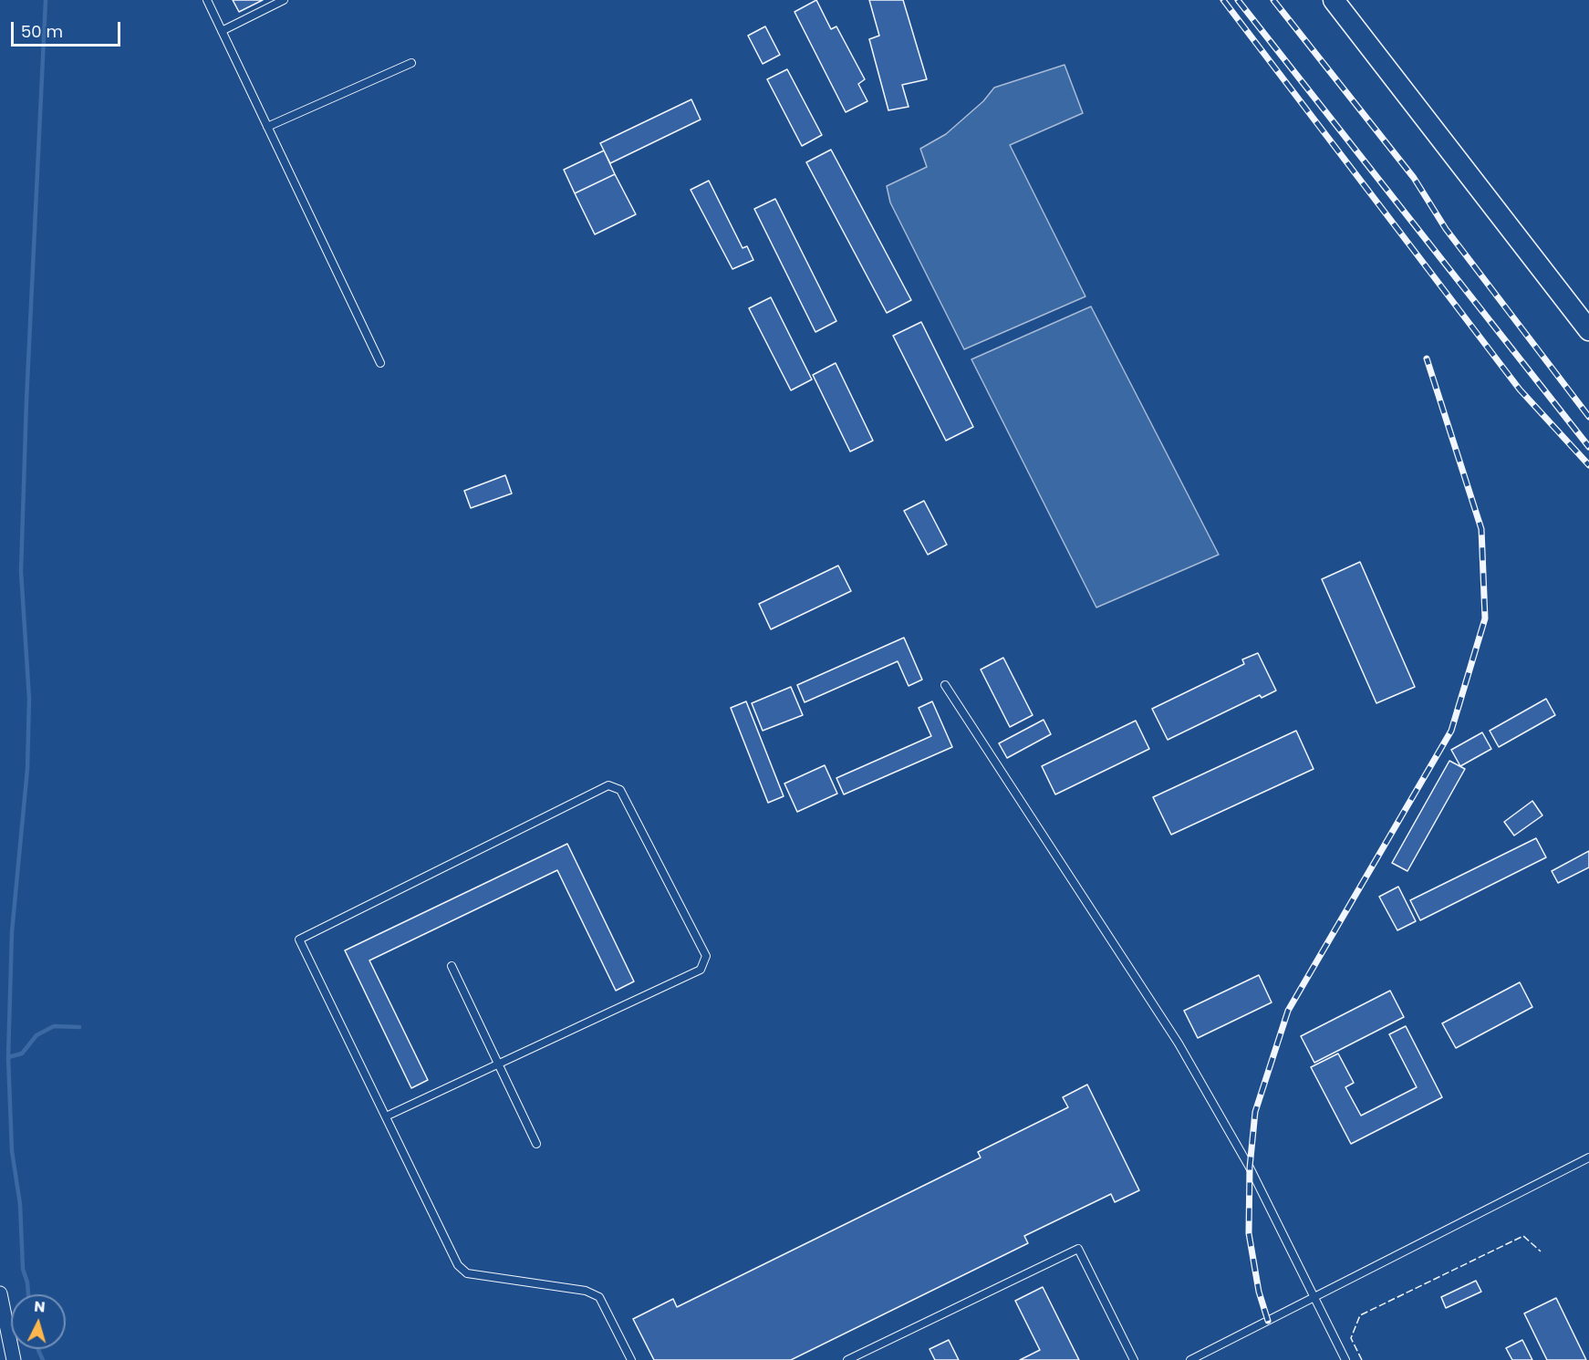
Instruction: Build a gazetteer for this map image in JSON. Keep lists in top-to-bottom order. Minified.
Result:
{"scale_bar":"50 m","north":"top"}
